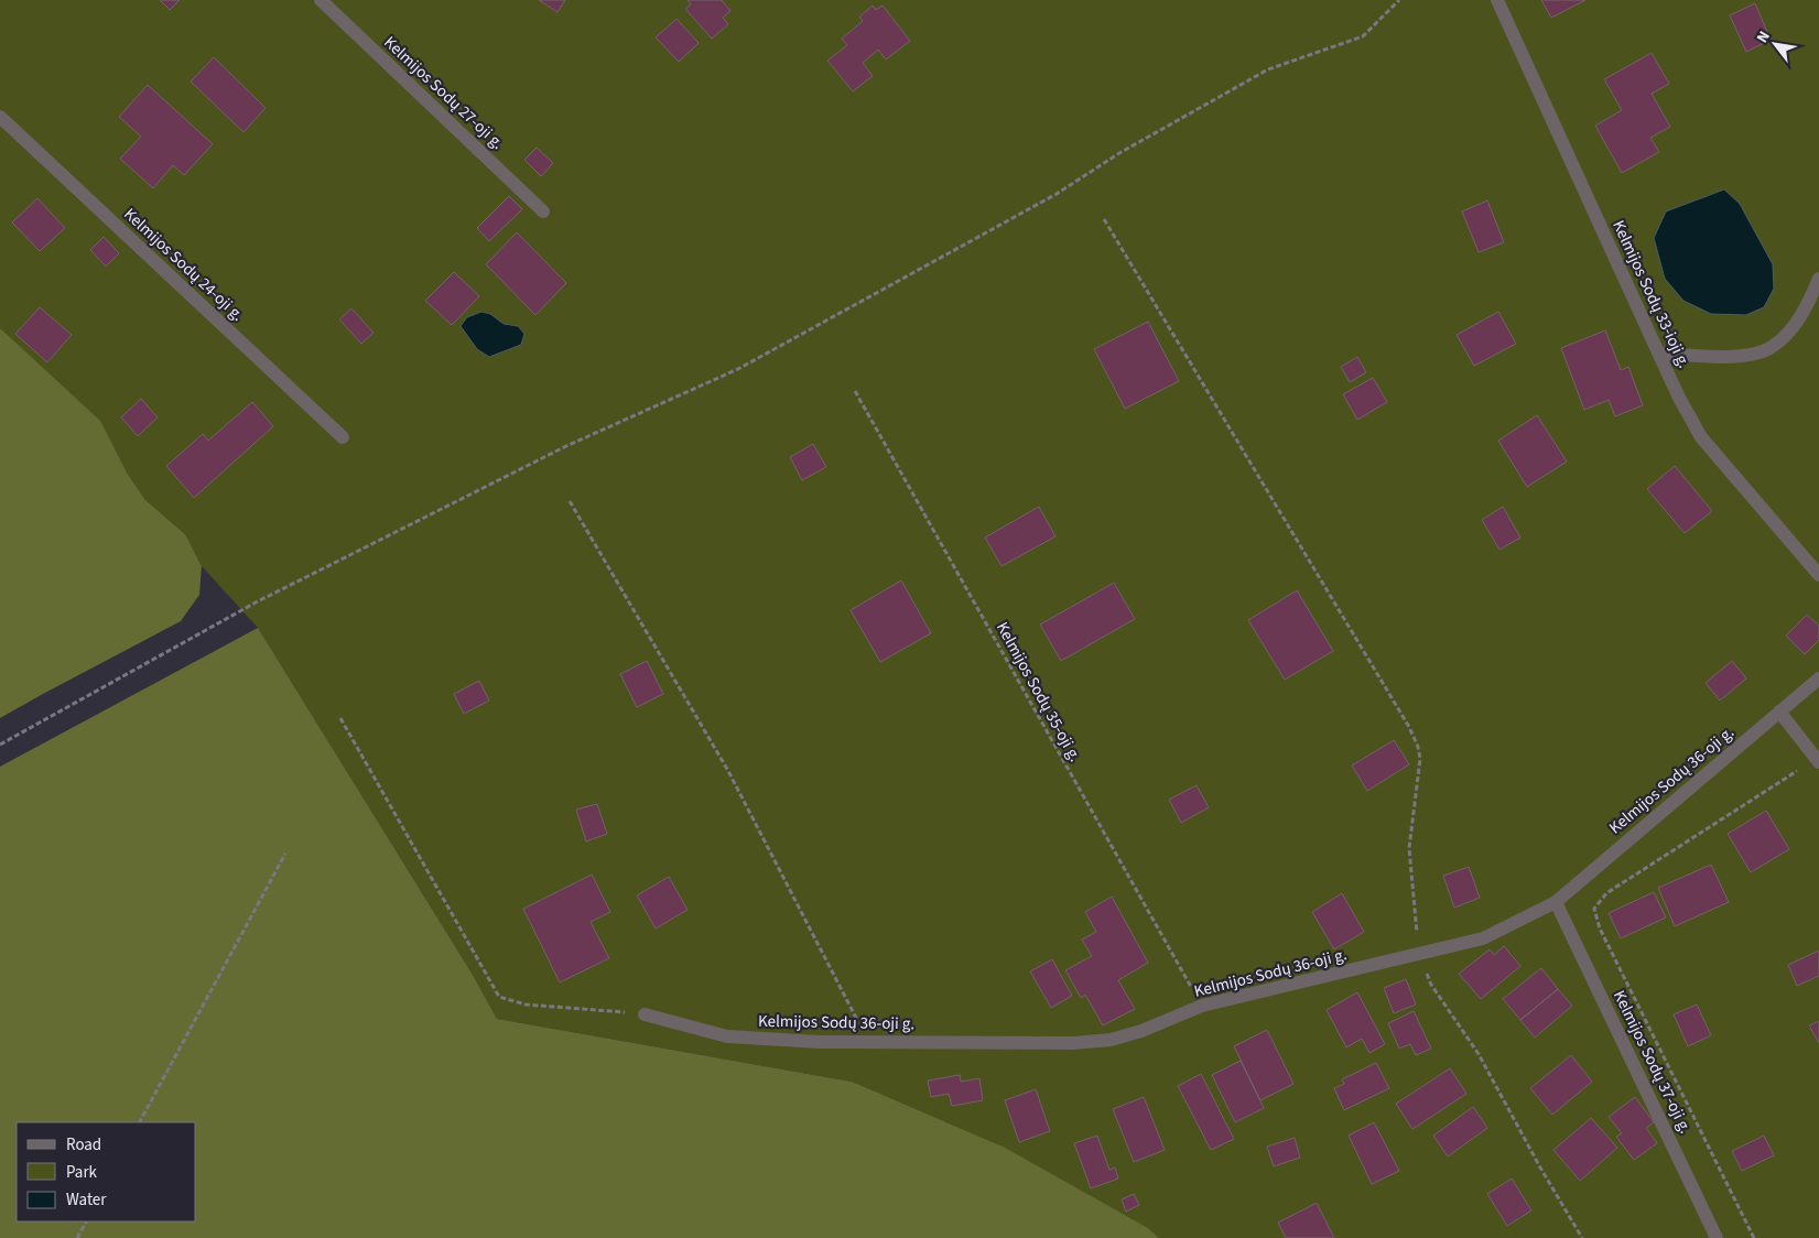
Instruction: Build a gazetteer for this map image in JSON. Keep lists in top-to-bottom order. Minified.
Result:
{"streets":{"street":["Kelmijos Sodų 27-oji g.","Kelmijos Sodų 24-oji g.","Kelmijos Sodų 33-ioji g.","Kelmijos Sodų 36-oji g.","Kelmijos Sodų 37-oji g."],"path":["Kelmijos Sodų 35-oji g."]},"crossings":[["Kelmijos Sodų 35-oji g.","Kelmijos Sodų 36-oji g."],["Kelmijos Sodų 36-oji g.","Kelmijos Sodų 37-oji g."]],"legend":["Road","Park","Water"],"north":"top left"}
